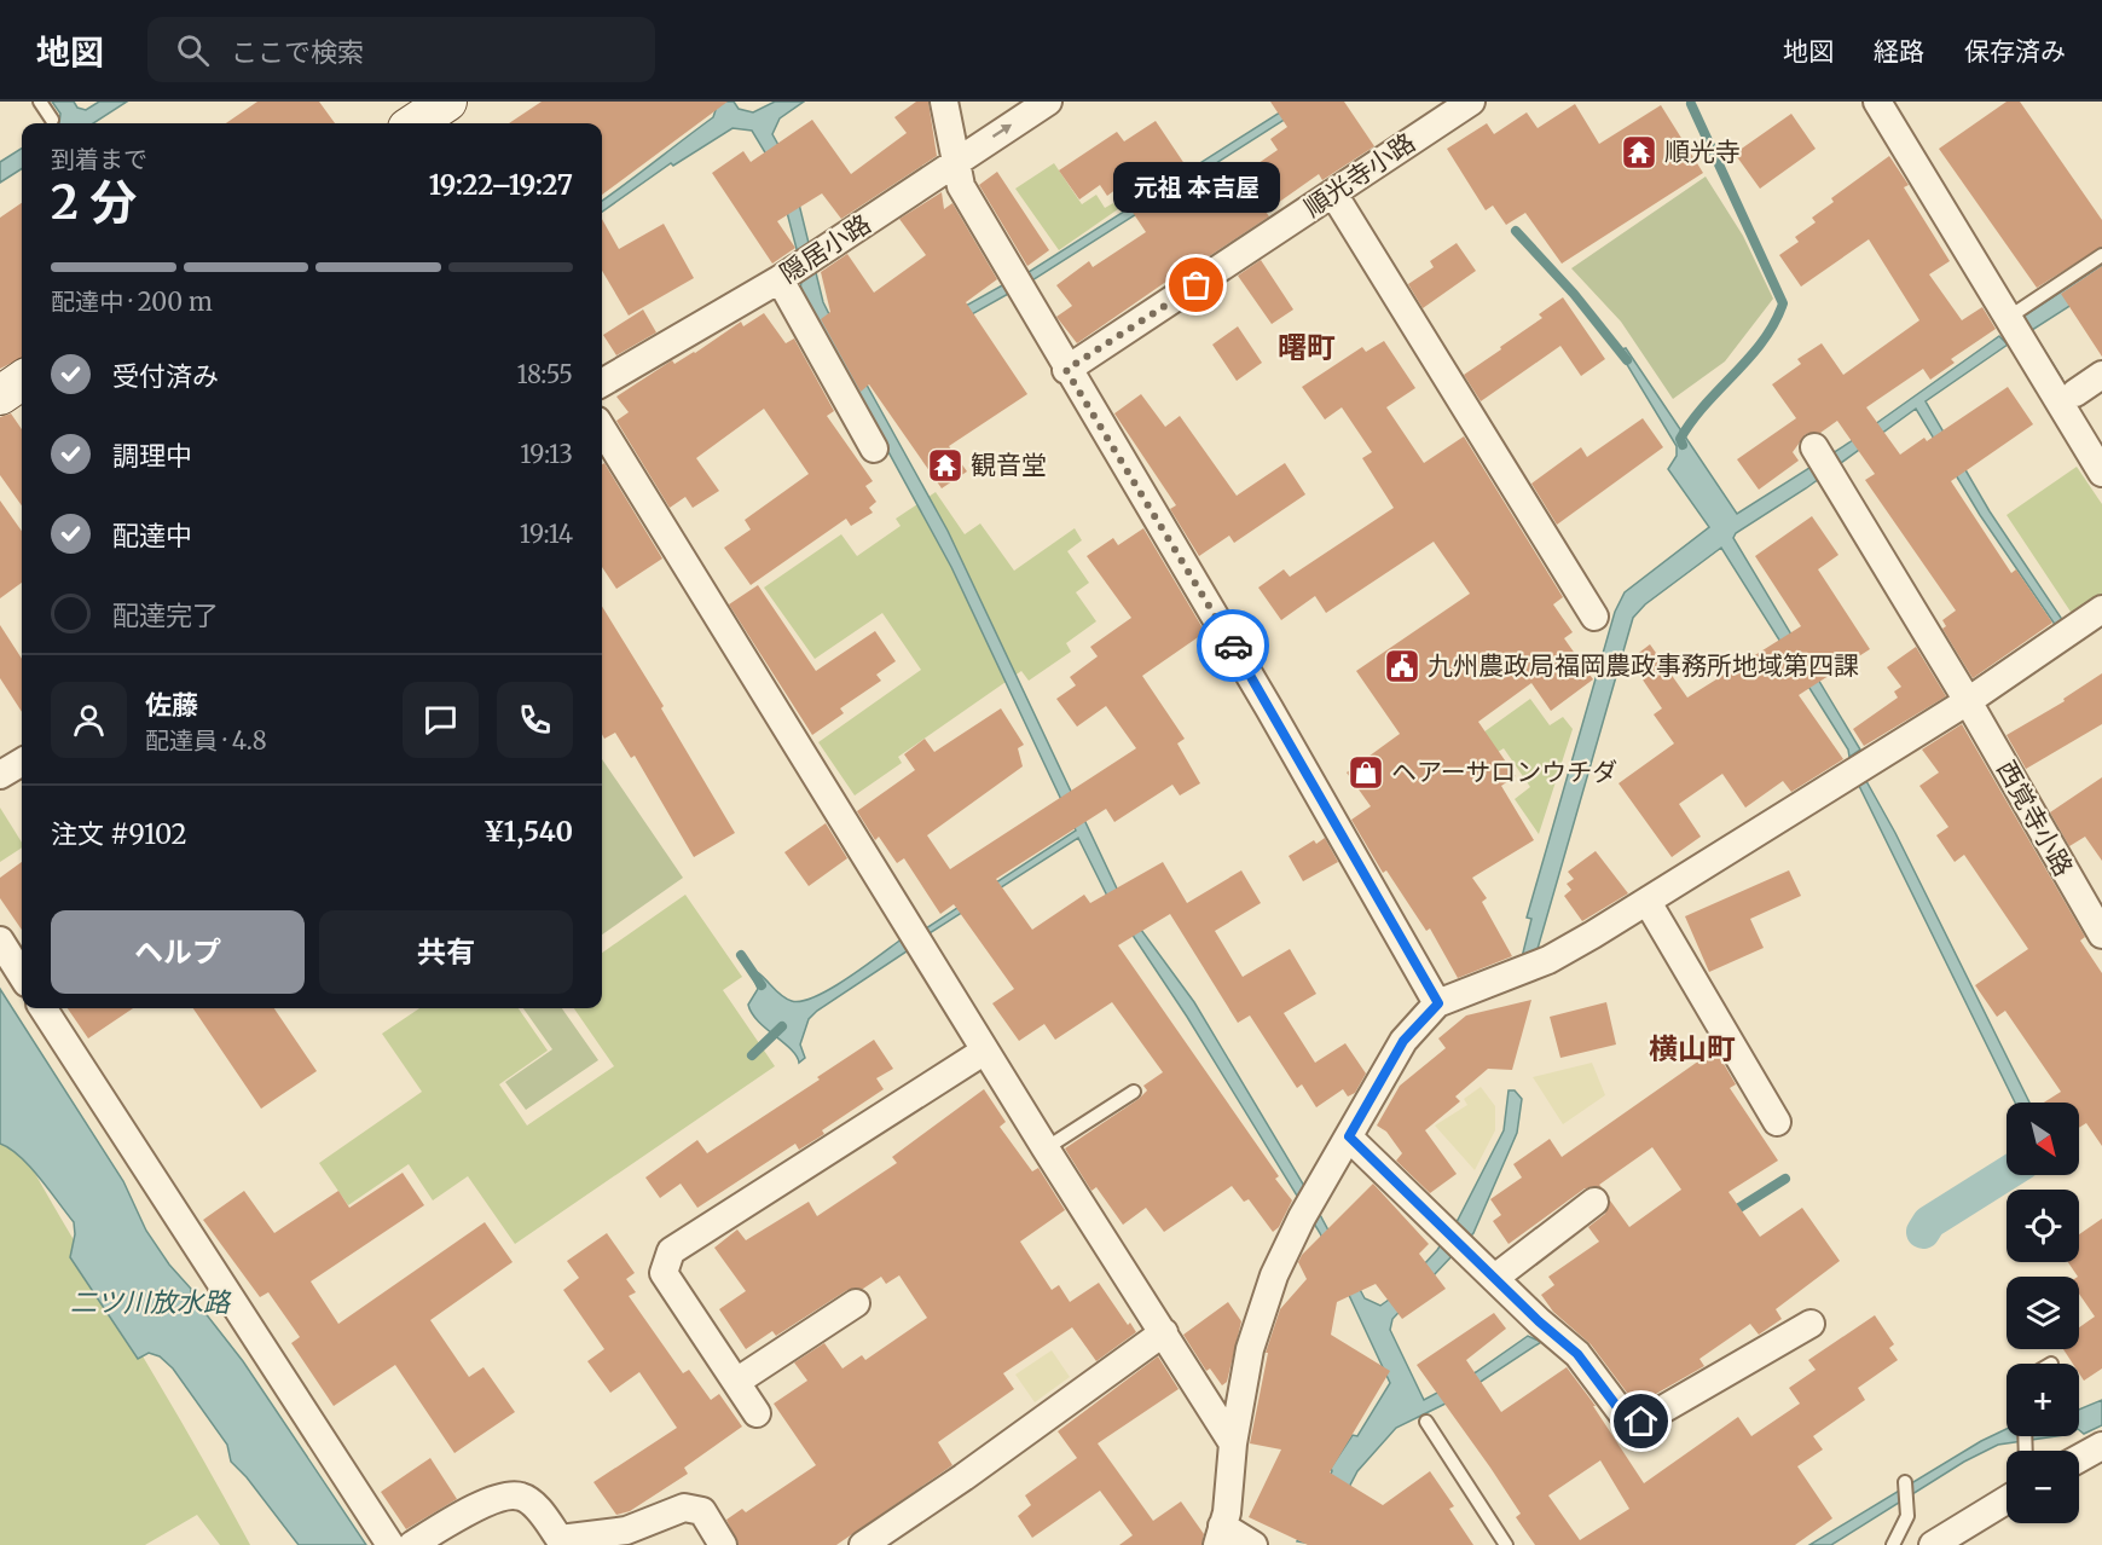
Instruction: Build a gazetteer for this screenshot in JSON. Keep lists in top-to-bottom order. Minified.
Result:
{"streets":{"street":["順光寺小路","隠居小路","西覚寺小路"]},"districts":["曙町","横山町"],"water":["二ツ川放水路"],"places":{"temple":["順光寺","観音堂"],"other":["元祖 本吉屋"],"public building":["九州農政局福岡農政事務所地域第四課"],"shop":["ヘアーサロンウチダ"]},"north":"bottom right","page":{"header":"地図","search":"ここで検索","nav":["地図","経路","保存済み"],"heading":["2 分","到着まで","19:22–19:27"],"panel":["佐藤","配達員 · 4.8","注文 #9102","¥1,540"],"bubble":"元祖 本吉屋","bar":"配達中 · 200 m","list":[["受付済み","18:55"],["調理中","19:13"],["配達中","19:14"],"配達完了"],"buttons":["ヘルプ","共有"],"map_buttons":["+","−"]}}
